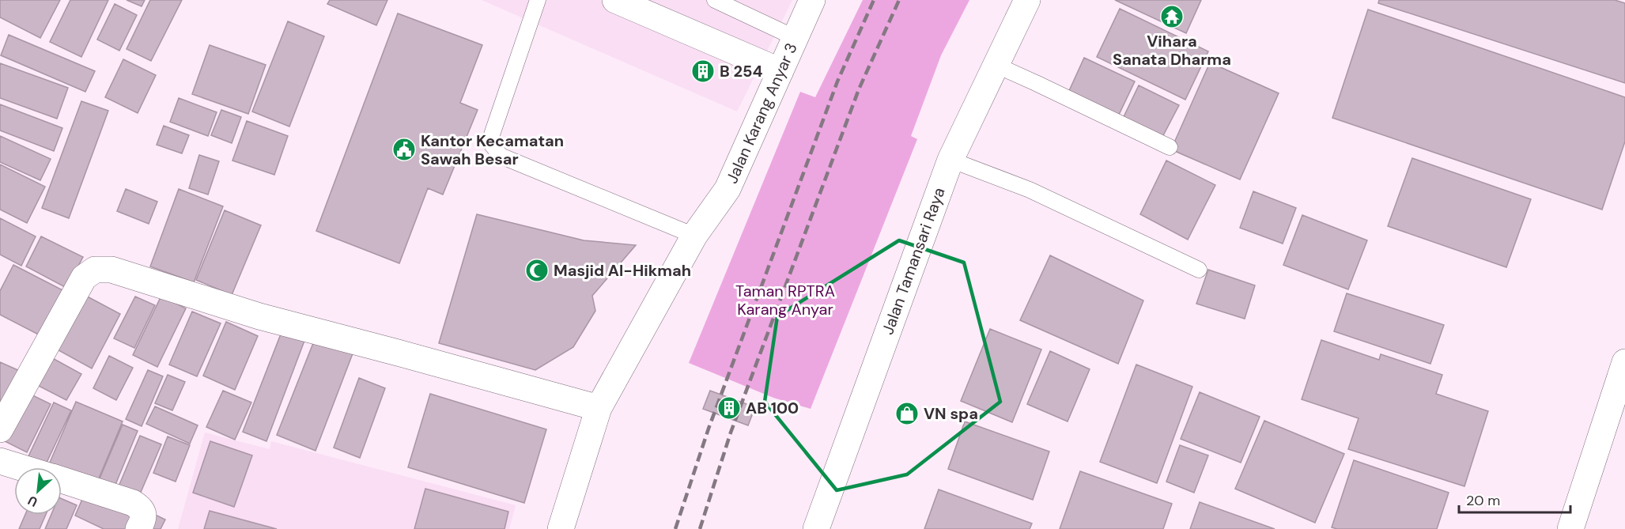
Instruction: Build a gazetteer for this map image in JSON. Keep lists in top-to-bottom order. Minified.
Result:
{"streets":{"street":["Jalan Karang Anyar 3","Jalan Tamansari Raya"]},"parks":["Taman RPTRA Karang Anyar"],"places":{"temple":["Vihara Sanata Dharma"],"building":["B 254","AB 100"],"public building":["Kantor Kecamatan Sawah Besar"],"mosque":["Masjid Al-Hikmah"],"shop":["VN spa"]},"scale_bar":"20 m","north":"bottom left"}
